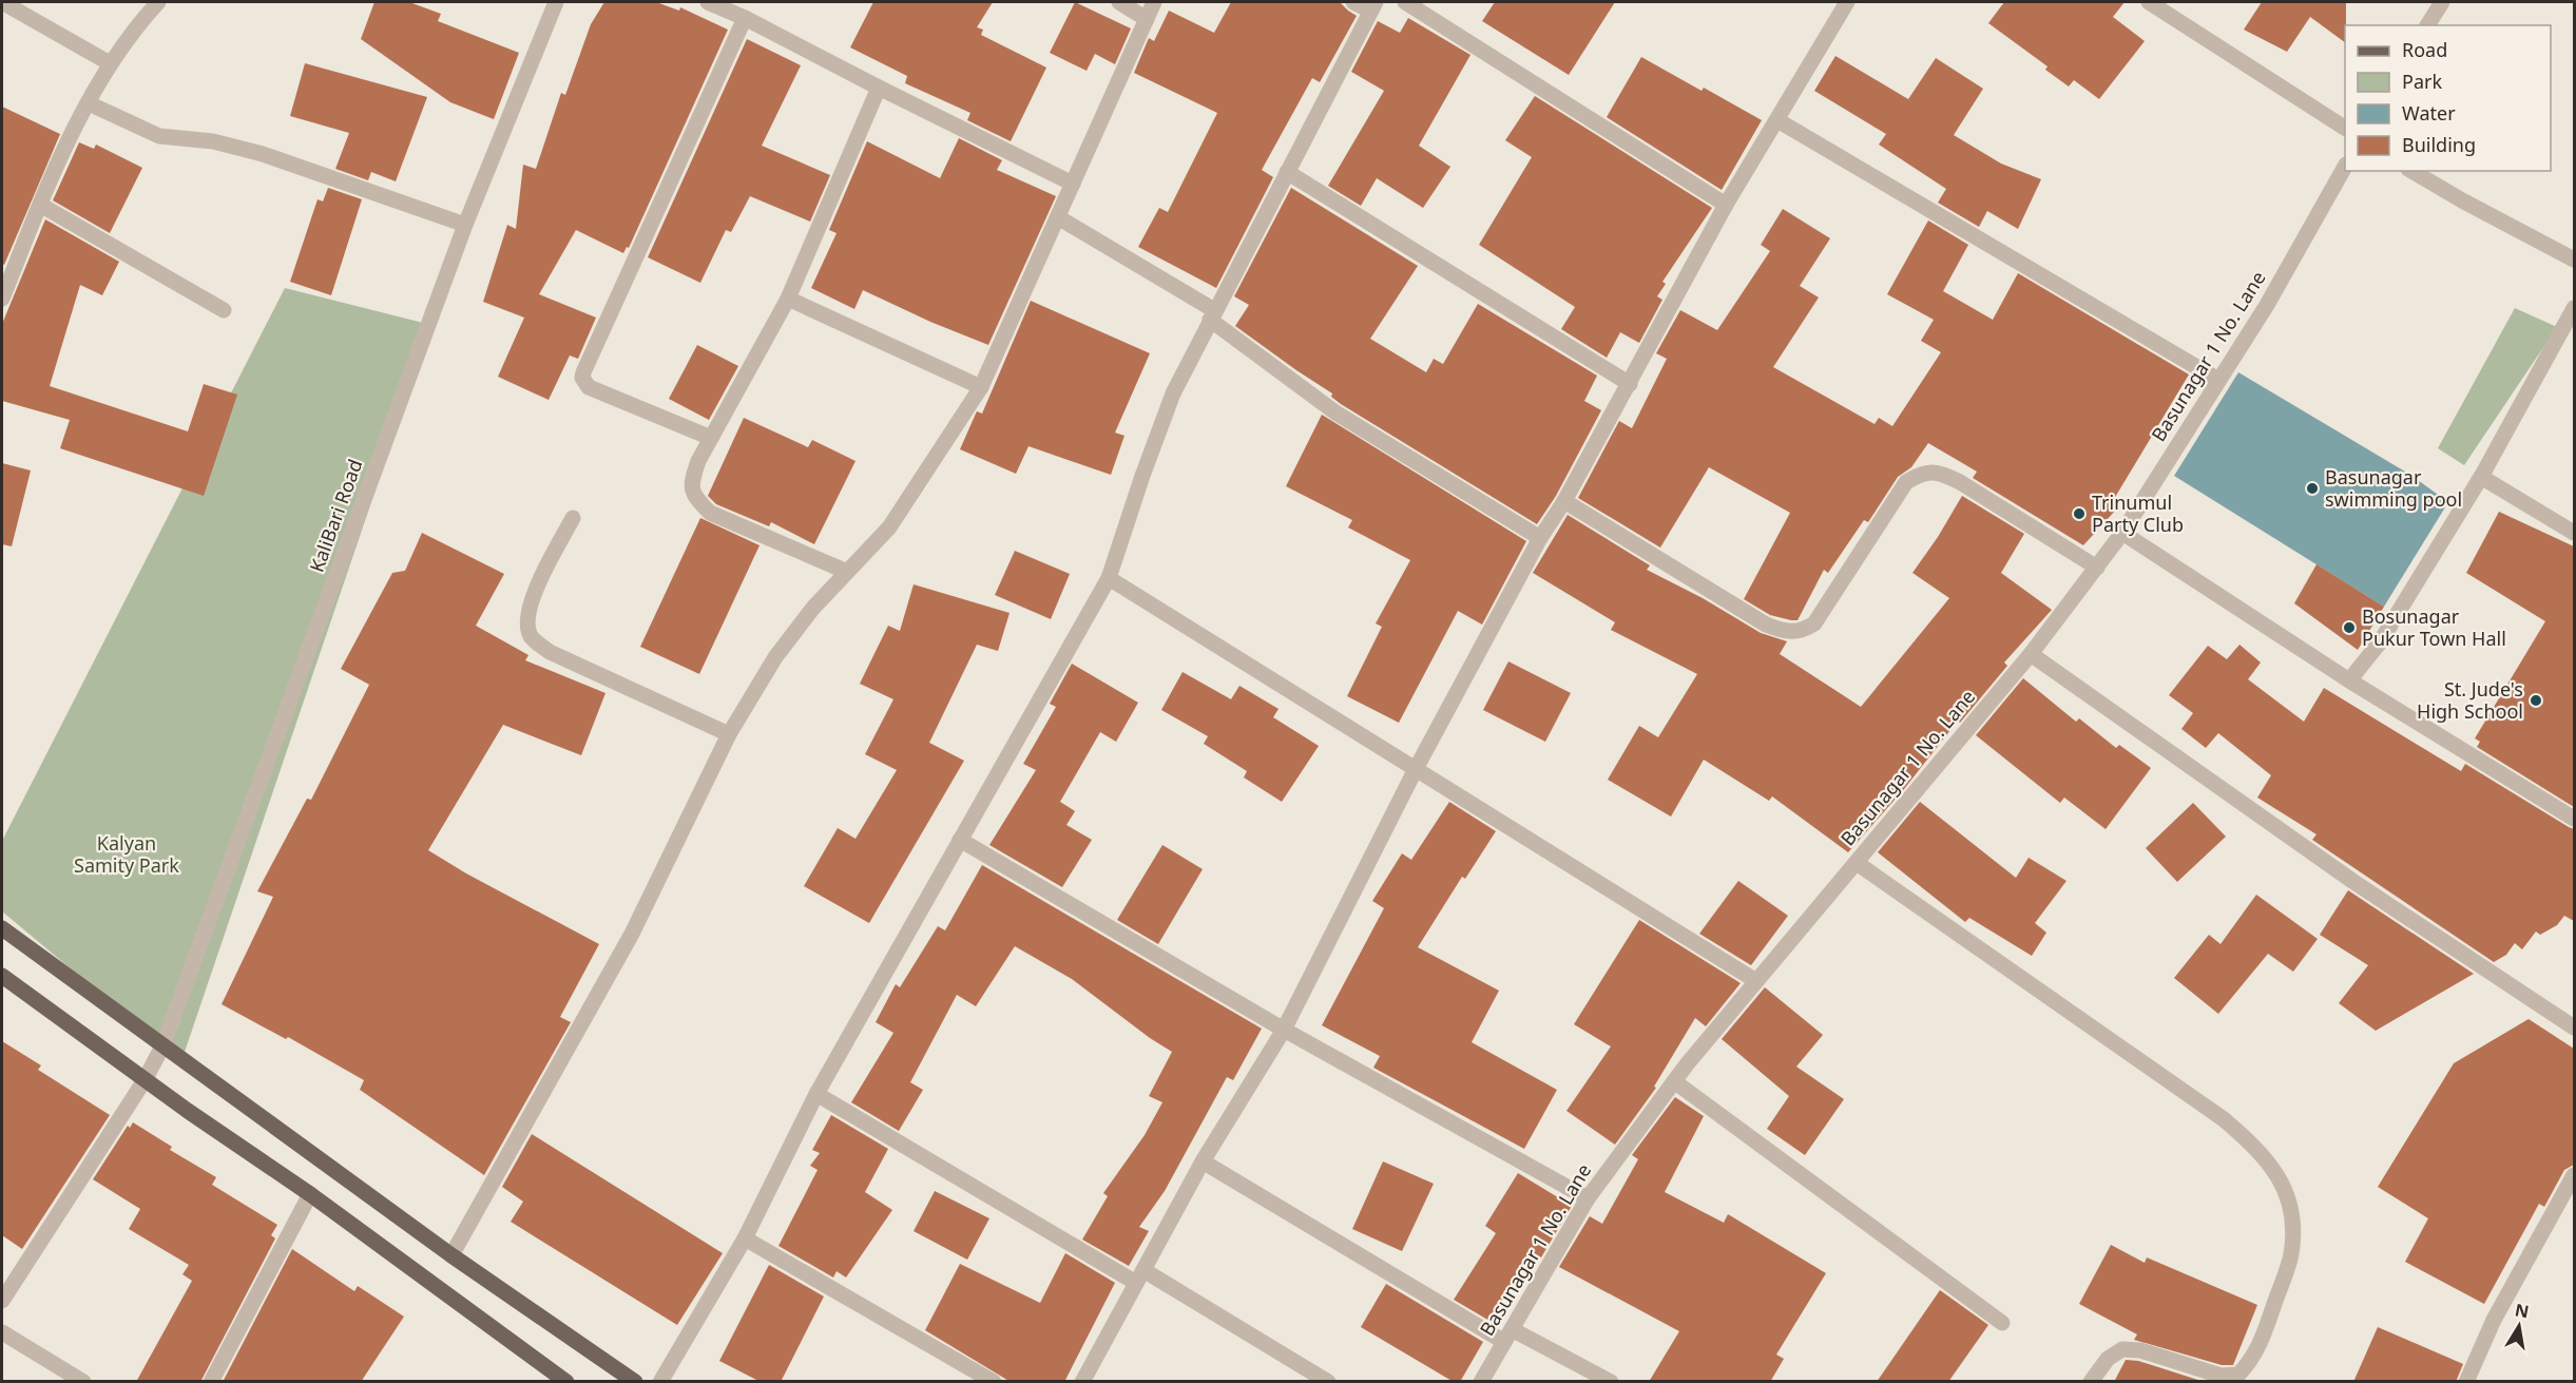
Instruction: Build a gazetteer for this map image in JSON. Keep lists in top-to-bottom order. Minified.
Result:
{"streets":{"street":["Basunagar 1 No. Lane","KaliBari Road"]},"parks":["Kalyan Samity Park"],"places":["Basunagar swimming pool","Trinumul Party Club","Bosunagar Pukur Town Hall","St. Jude's High School"],"legend":["Road","Park","Water","Building"],"north":"top"}
